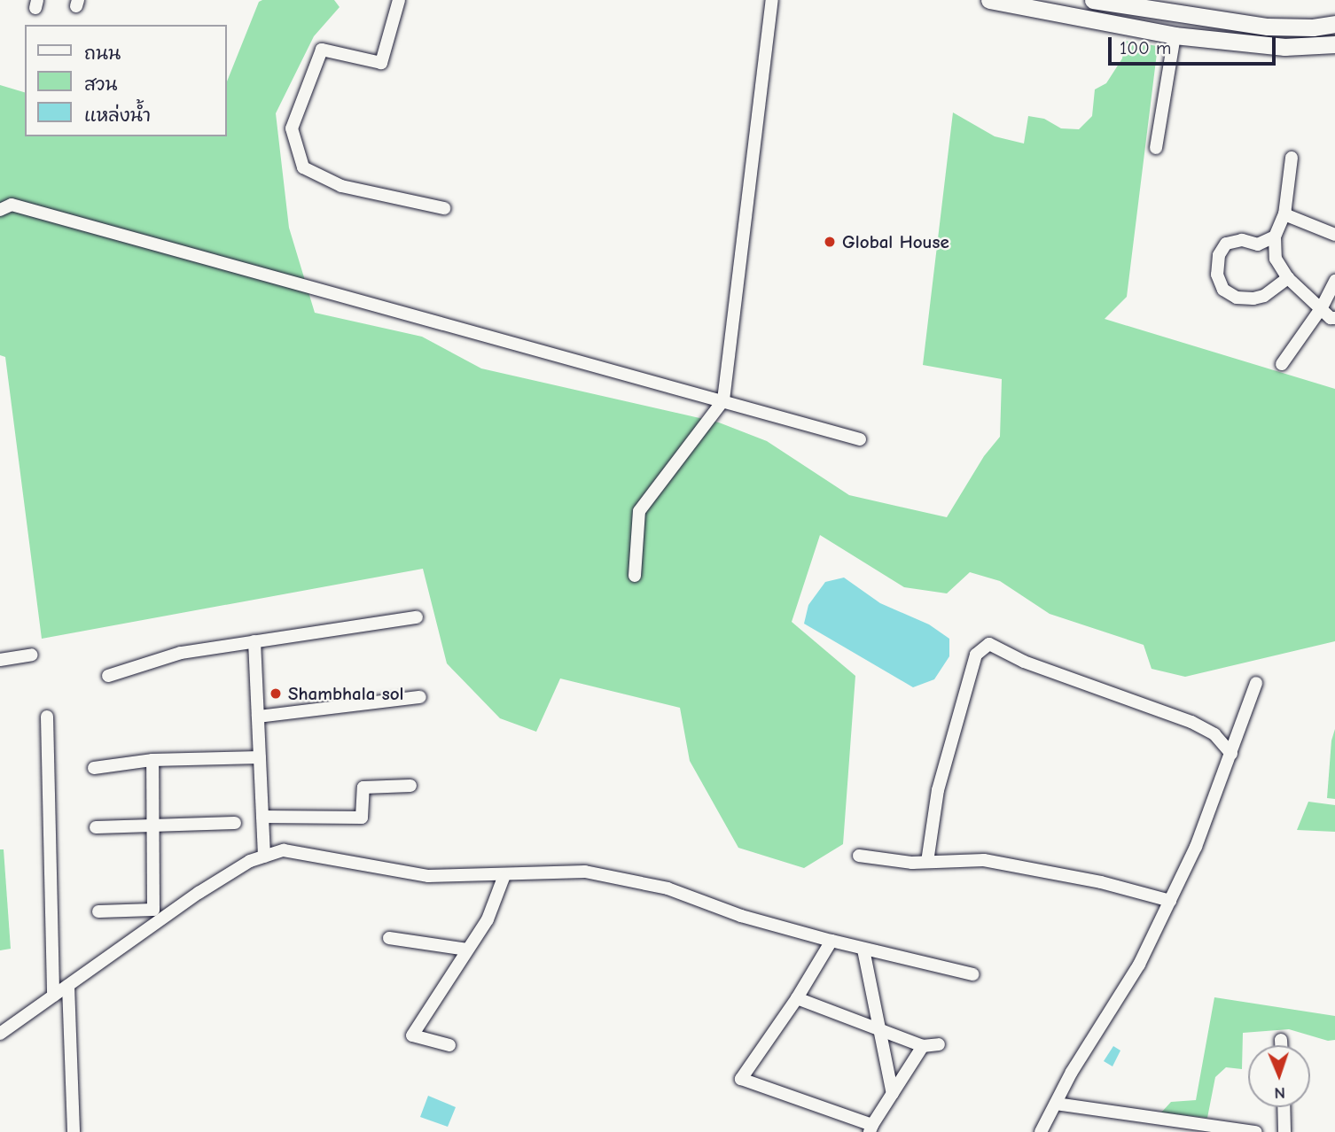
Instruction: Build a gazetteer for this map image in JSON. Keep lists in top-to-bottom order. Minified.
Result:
{"places":["Global House","Shambhala sol"],"legend":["ถนน","สวน","แหล่งน้ำ"],"scale_bar":"100 m","north":"bottom"}
